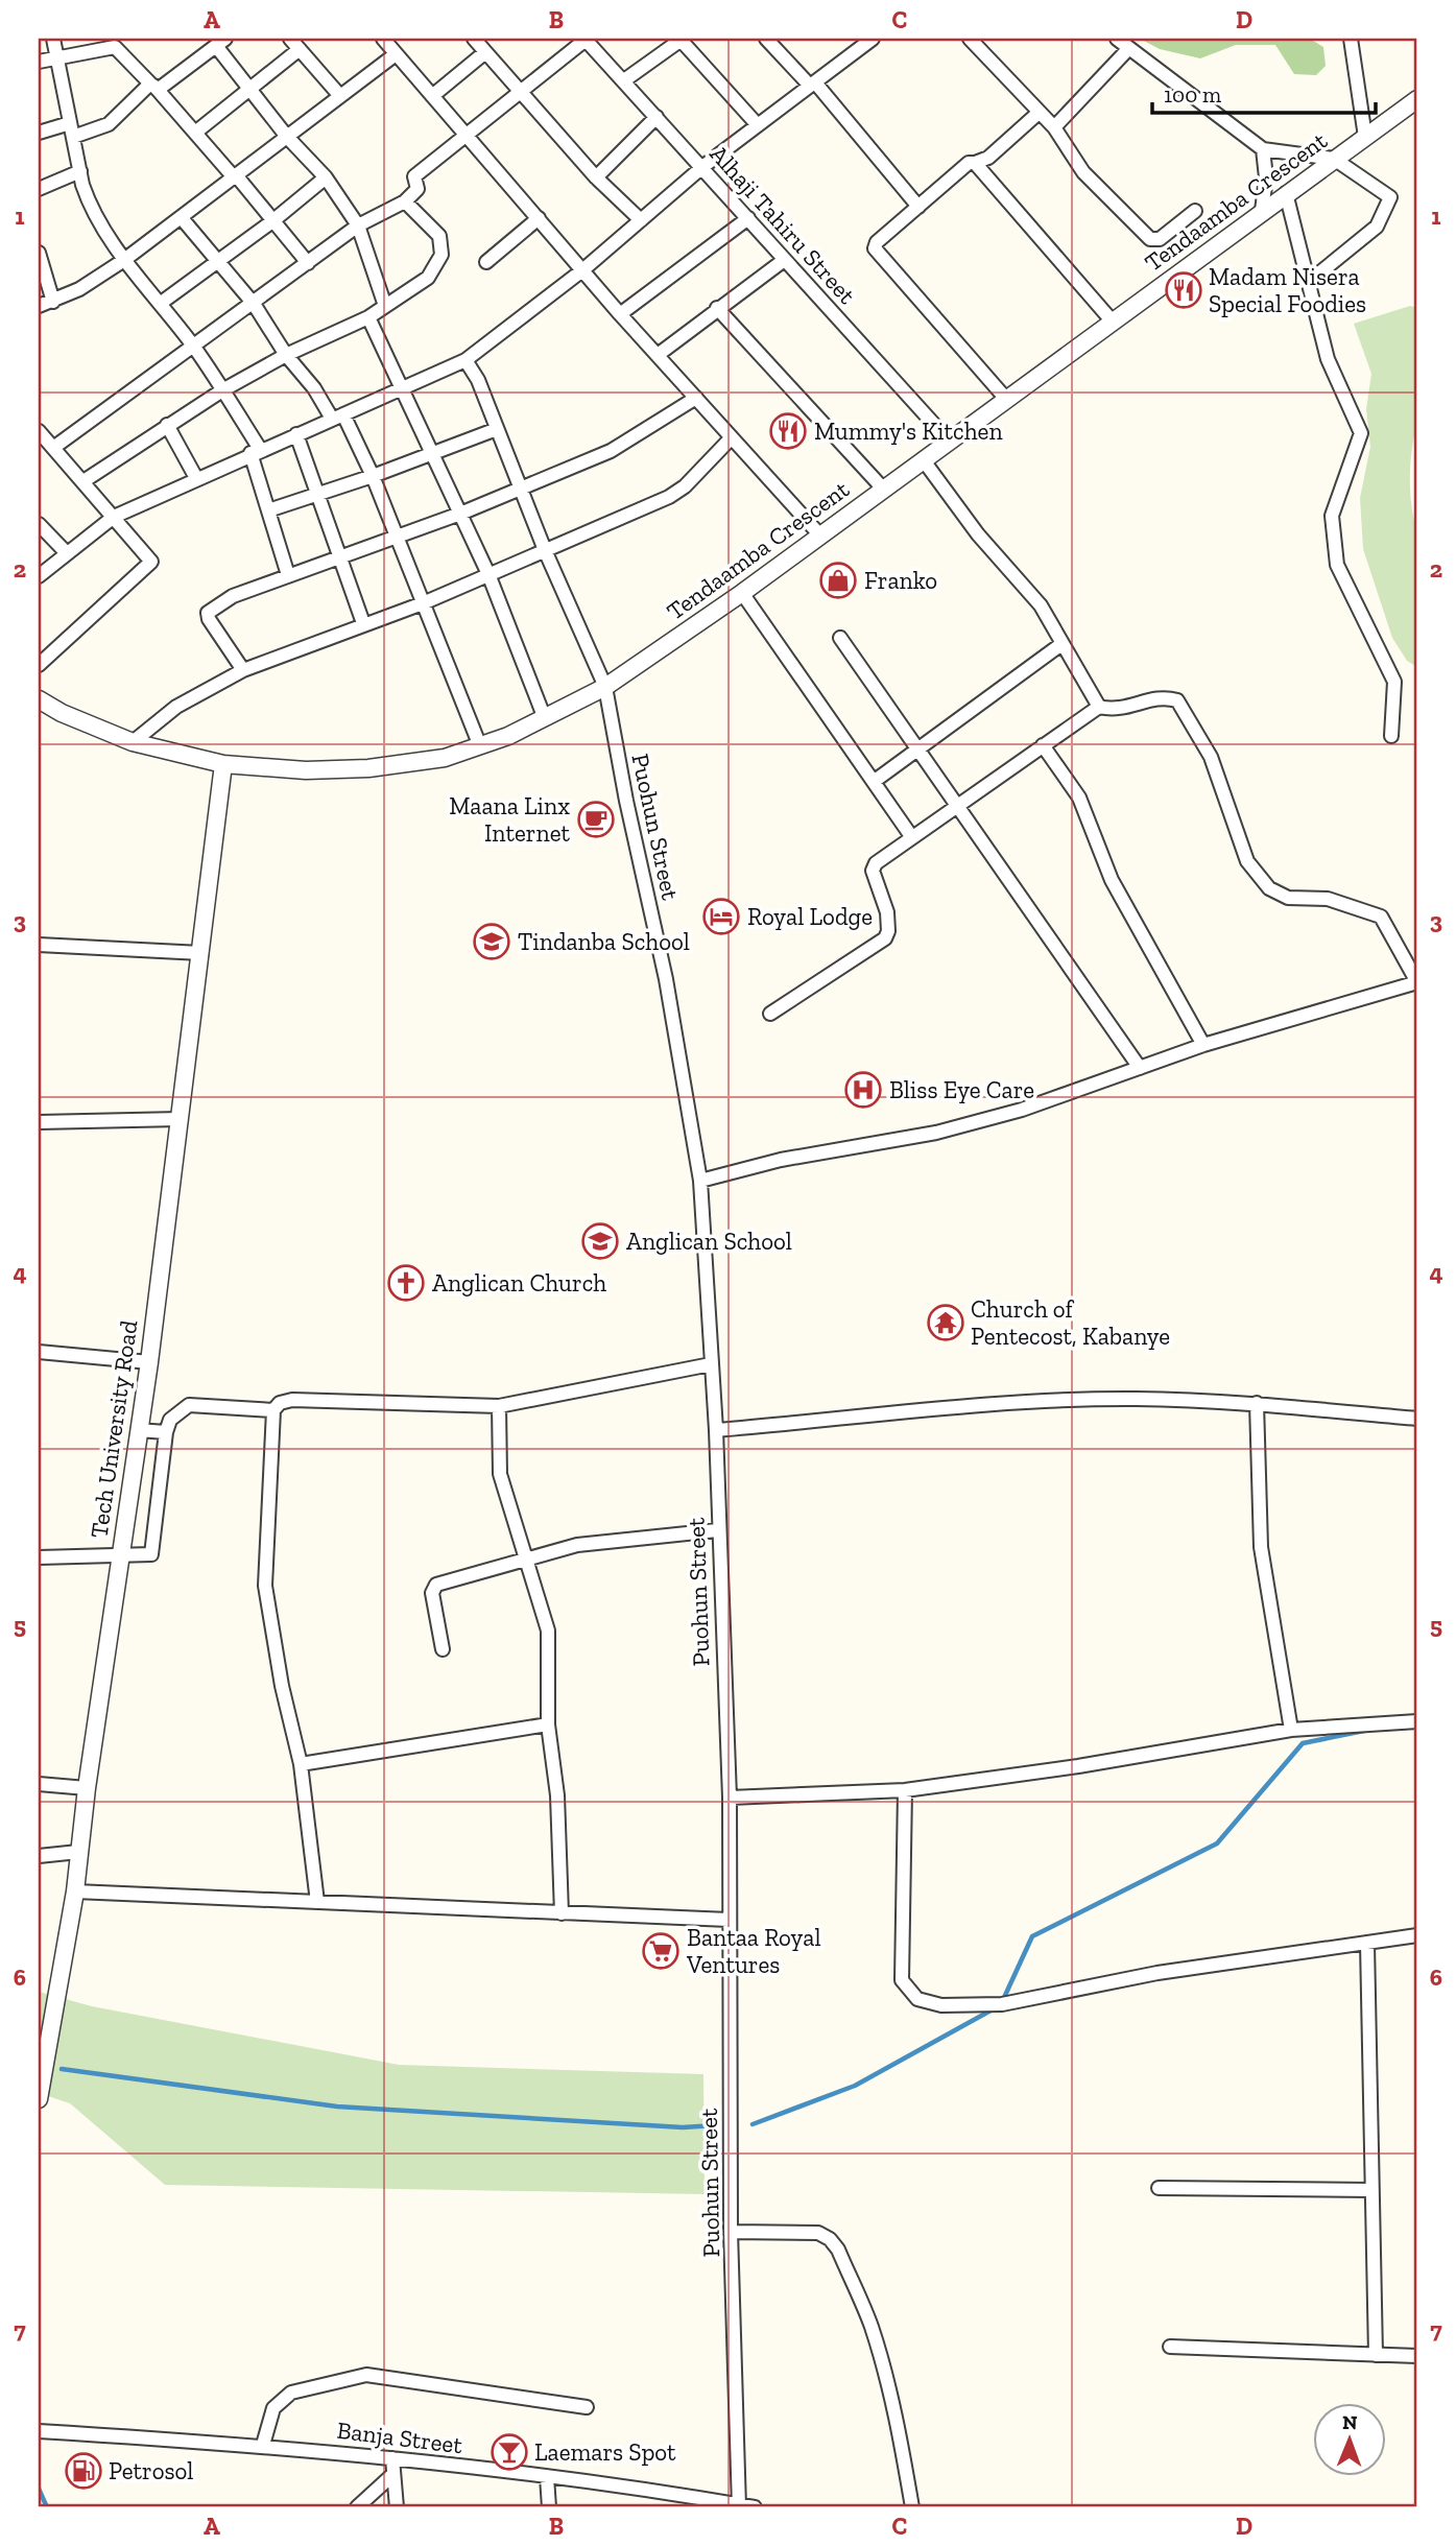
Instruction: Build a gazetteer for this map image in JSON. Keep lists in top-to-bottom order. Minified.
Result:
{"streets":{"street":["Tendaamba Crescent","Alhaji Tahiru Street","Puohun Street","Tech University Road","Banja Street"]},"crossings":[["Tendaamba Crescent","Alhaji Tahiru Street"],["Tendaamba Crescent","Puohun Street"],["Tendaamba Crescent","Tech University Road"],["Puohun Street","Banja Street"]],"places":{"restaurant":["Madam Nisera Special Foodies","Mummy's Kitchen"],"shop":["Franko"],"cafe":["Maana Linx Internet"],"hotel":["Royal Lodge"],"school or university":["Tindanba School","Anglican School"],"hospital":["Bliss Eye Care"],"church":["Anglican Church"],"temple":["Church of Pentecost, Kabanye"],"supermarket":["Bantaa Royal Ventures"],"bar":["Laemars Spot"],"fuel station":["Petrosol"]},"scale_bar":"100 m","north":"top","grid":{"columns":["A","B","C","D"],"rows":["1","2","3","4","5","6","7"]}}
